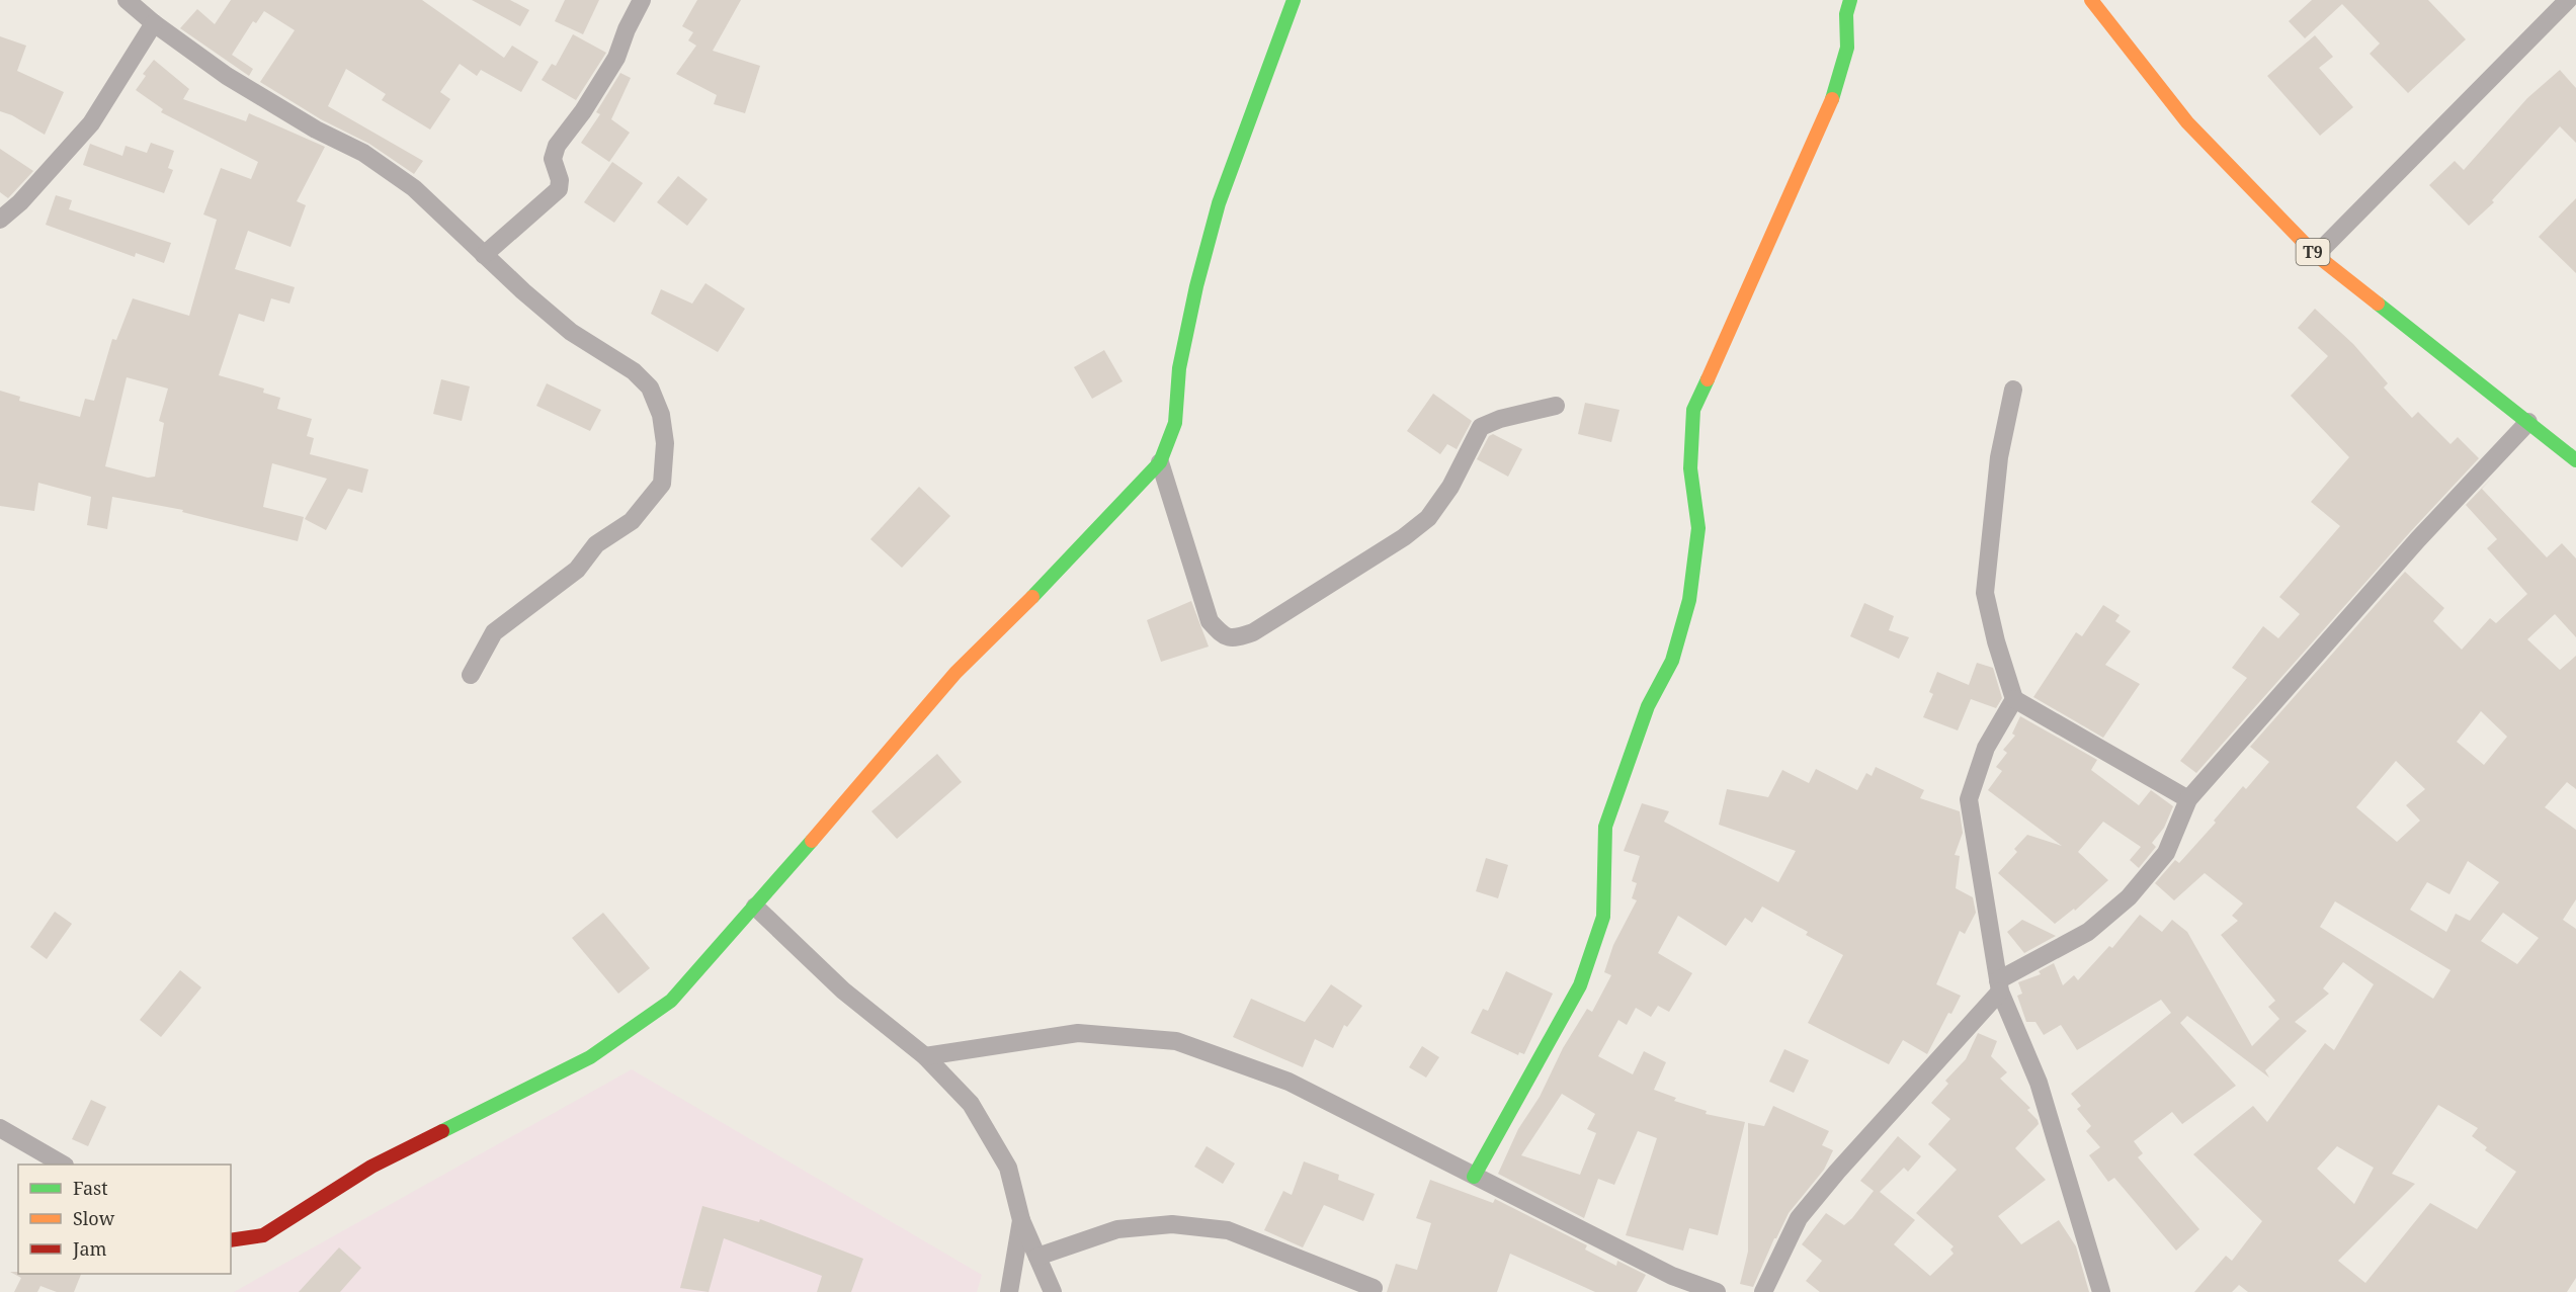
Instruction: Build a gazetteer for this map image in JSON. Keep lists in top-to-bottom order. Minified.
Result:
{"streets":{"main road":["T9"]},"legend":["Fast","Slow","Jam"]}
